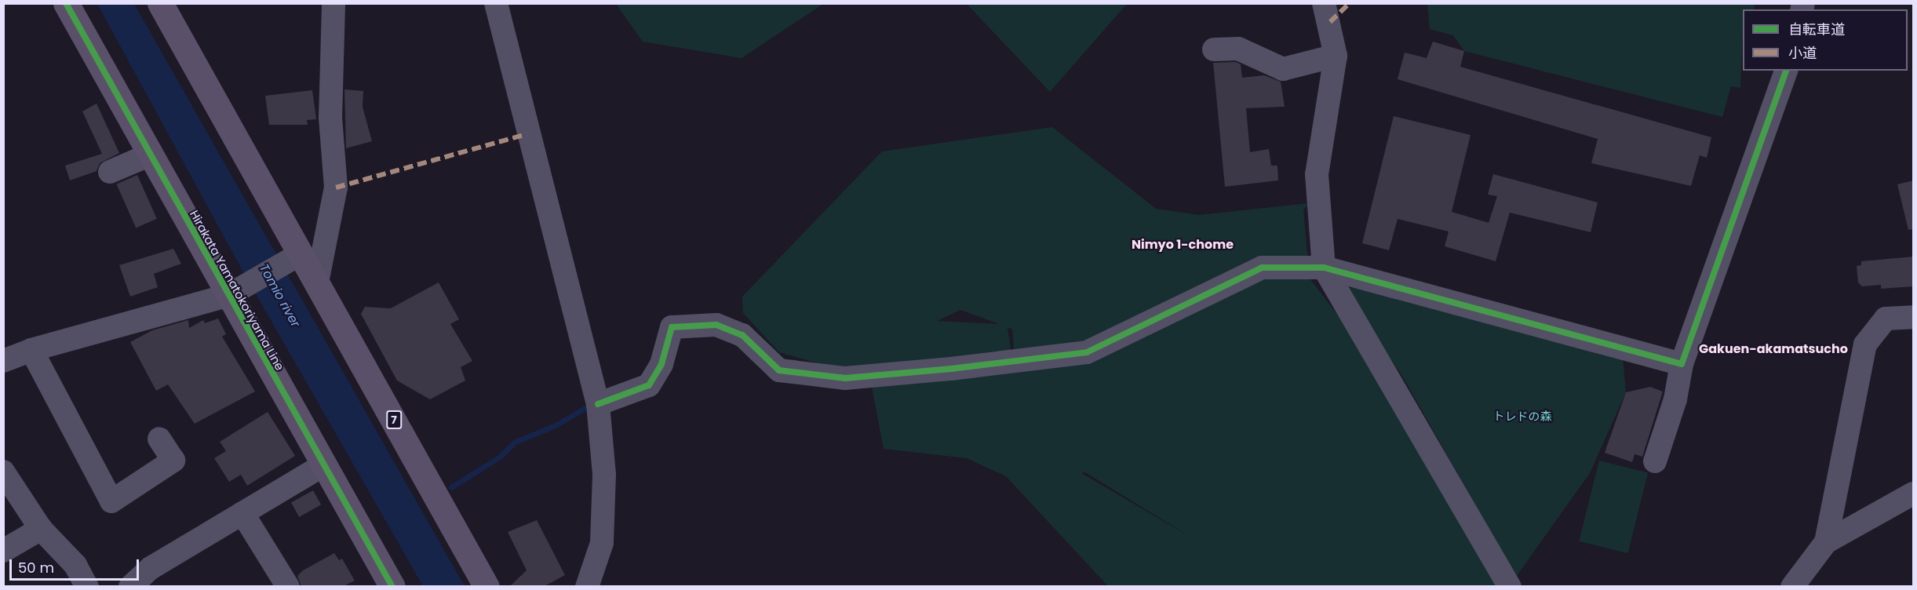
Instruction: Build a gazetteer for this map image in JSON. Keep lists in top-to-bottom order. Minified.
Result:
{"streets":{"main road":["Hirakata Yamatokoriyama Line","7"]},"districts":["Nimyo 1-chome","Gakuen-akamatsucho"],"water":["Tomio river"],"parks":["トレドの森"],"legend":["自転車道","小道"],"scale_bar":"50 m"}
